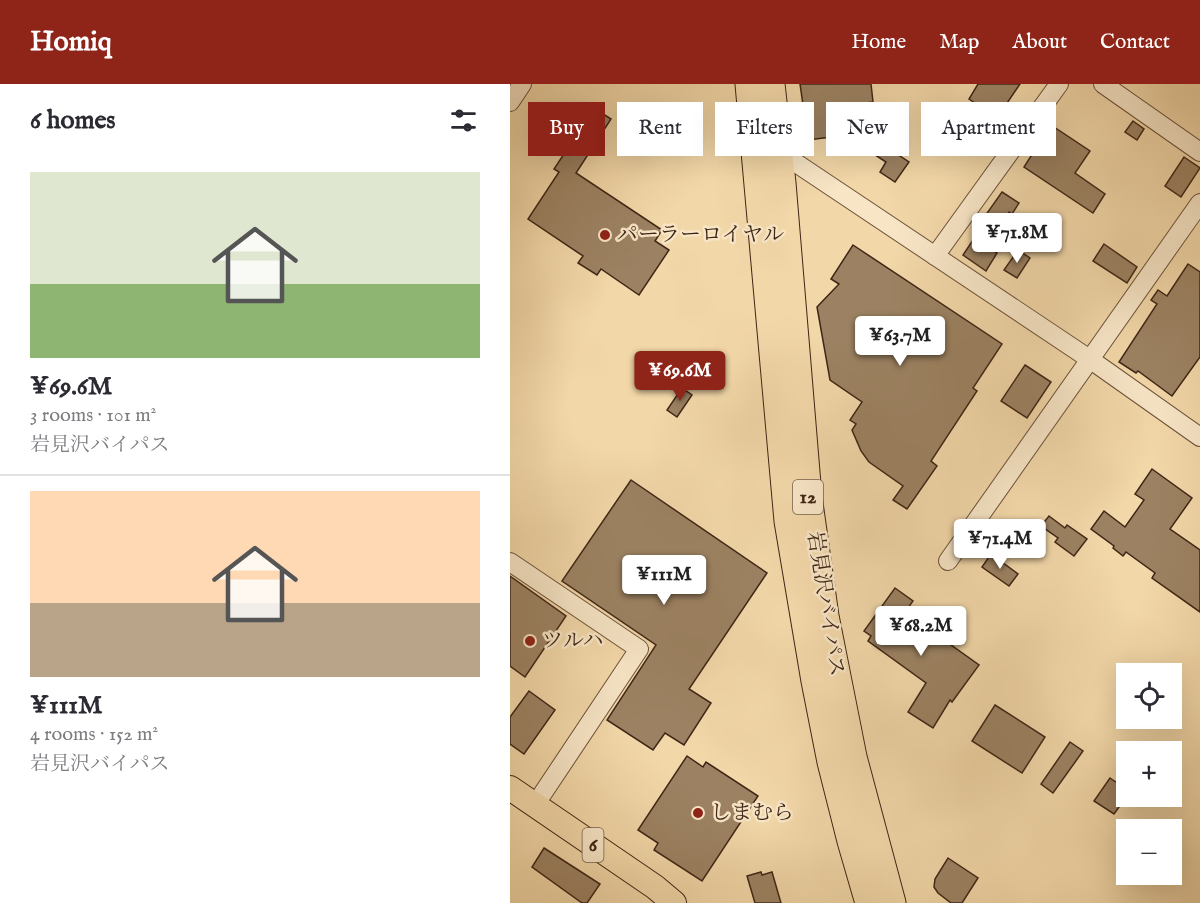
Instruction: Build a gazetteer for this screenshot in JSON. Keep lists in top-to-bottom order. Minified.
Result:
{"streets":{"highway":["12","岩見沢バイパス"],"main road":["6"]},"places":["パーラーロイヤル","ツルハ","しまむら"],"page":{"header":"Homiq","nav":["Home","Map","About","Contact"],"heading":"6 homes","chip":["Buy","Rent","Filters","New","Apartment"],"list":[{"name":"¥69.6M","note":"3 rooms · 101 m² · 岩見沢バイパス"},{"name":"¥111M","note":"4 rooms · 152 m² · 岩見沢バイパス"}],"price":["¥71.8M","¥63.7M","¥69.6M","¥71.4M","¥111M","¥68.2M"],"map_buttons":["+","−"]}}
